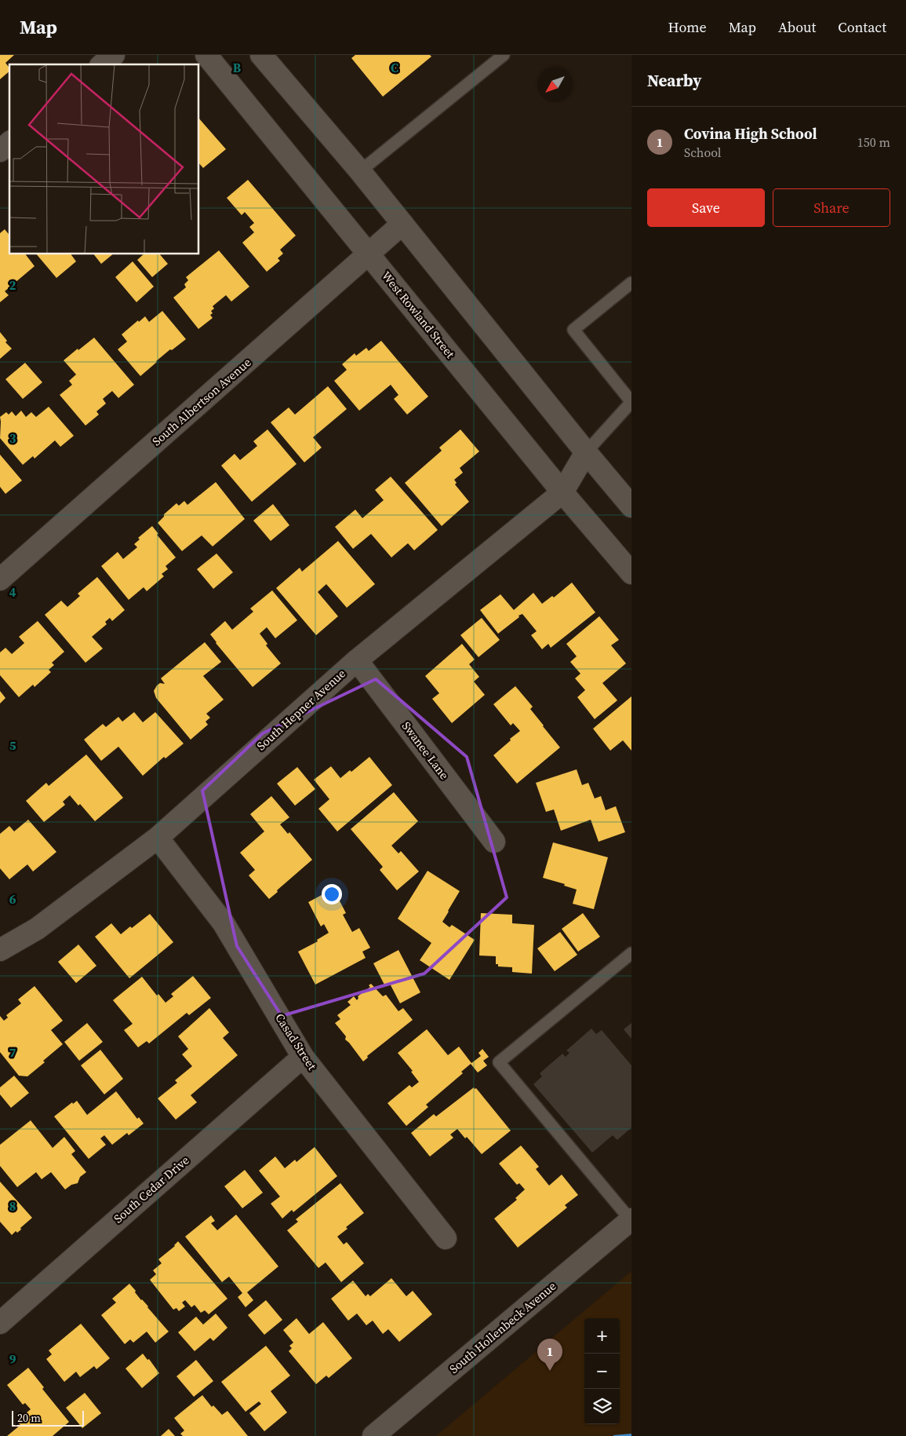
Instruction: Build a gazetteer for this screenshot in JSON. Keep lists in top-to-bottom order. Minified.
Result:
{"streets":{"street":["West Rowland Street","South Albertson Avenue","South Hepner Avenue","Swanee Lane","Casad Street","South Cedar Drive","South Hollenbeck Avenue"]},"crossings":[["West Rowland Street","South Albertson Avenue"],["West Rowland Street","South Hepner Avenue"],["South Hepner Avenue","Swanee Lane"],["South Hepner Avenue","Casad Street"],["Casad Street","South Cedar Drive"]],"scale_bar":"20 m","north":"bottom left","page":{"header":"Map","nav":["Home","Map","About","Contact"],"heading":"Nearby","list":[{"mark":"1","name":"Covina High School","note":"School","value":"150 m"}],"buttons":["Save","Share"],"map_buttons":["+","−"],"pins":"1","scale":"20 m"},"grid":{"columns":["B","C"],"rows":["2","3","4","5","6","7","8","9"]}}
